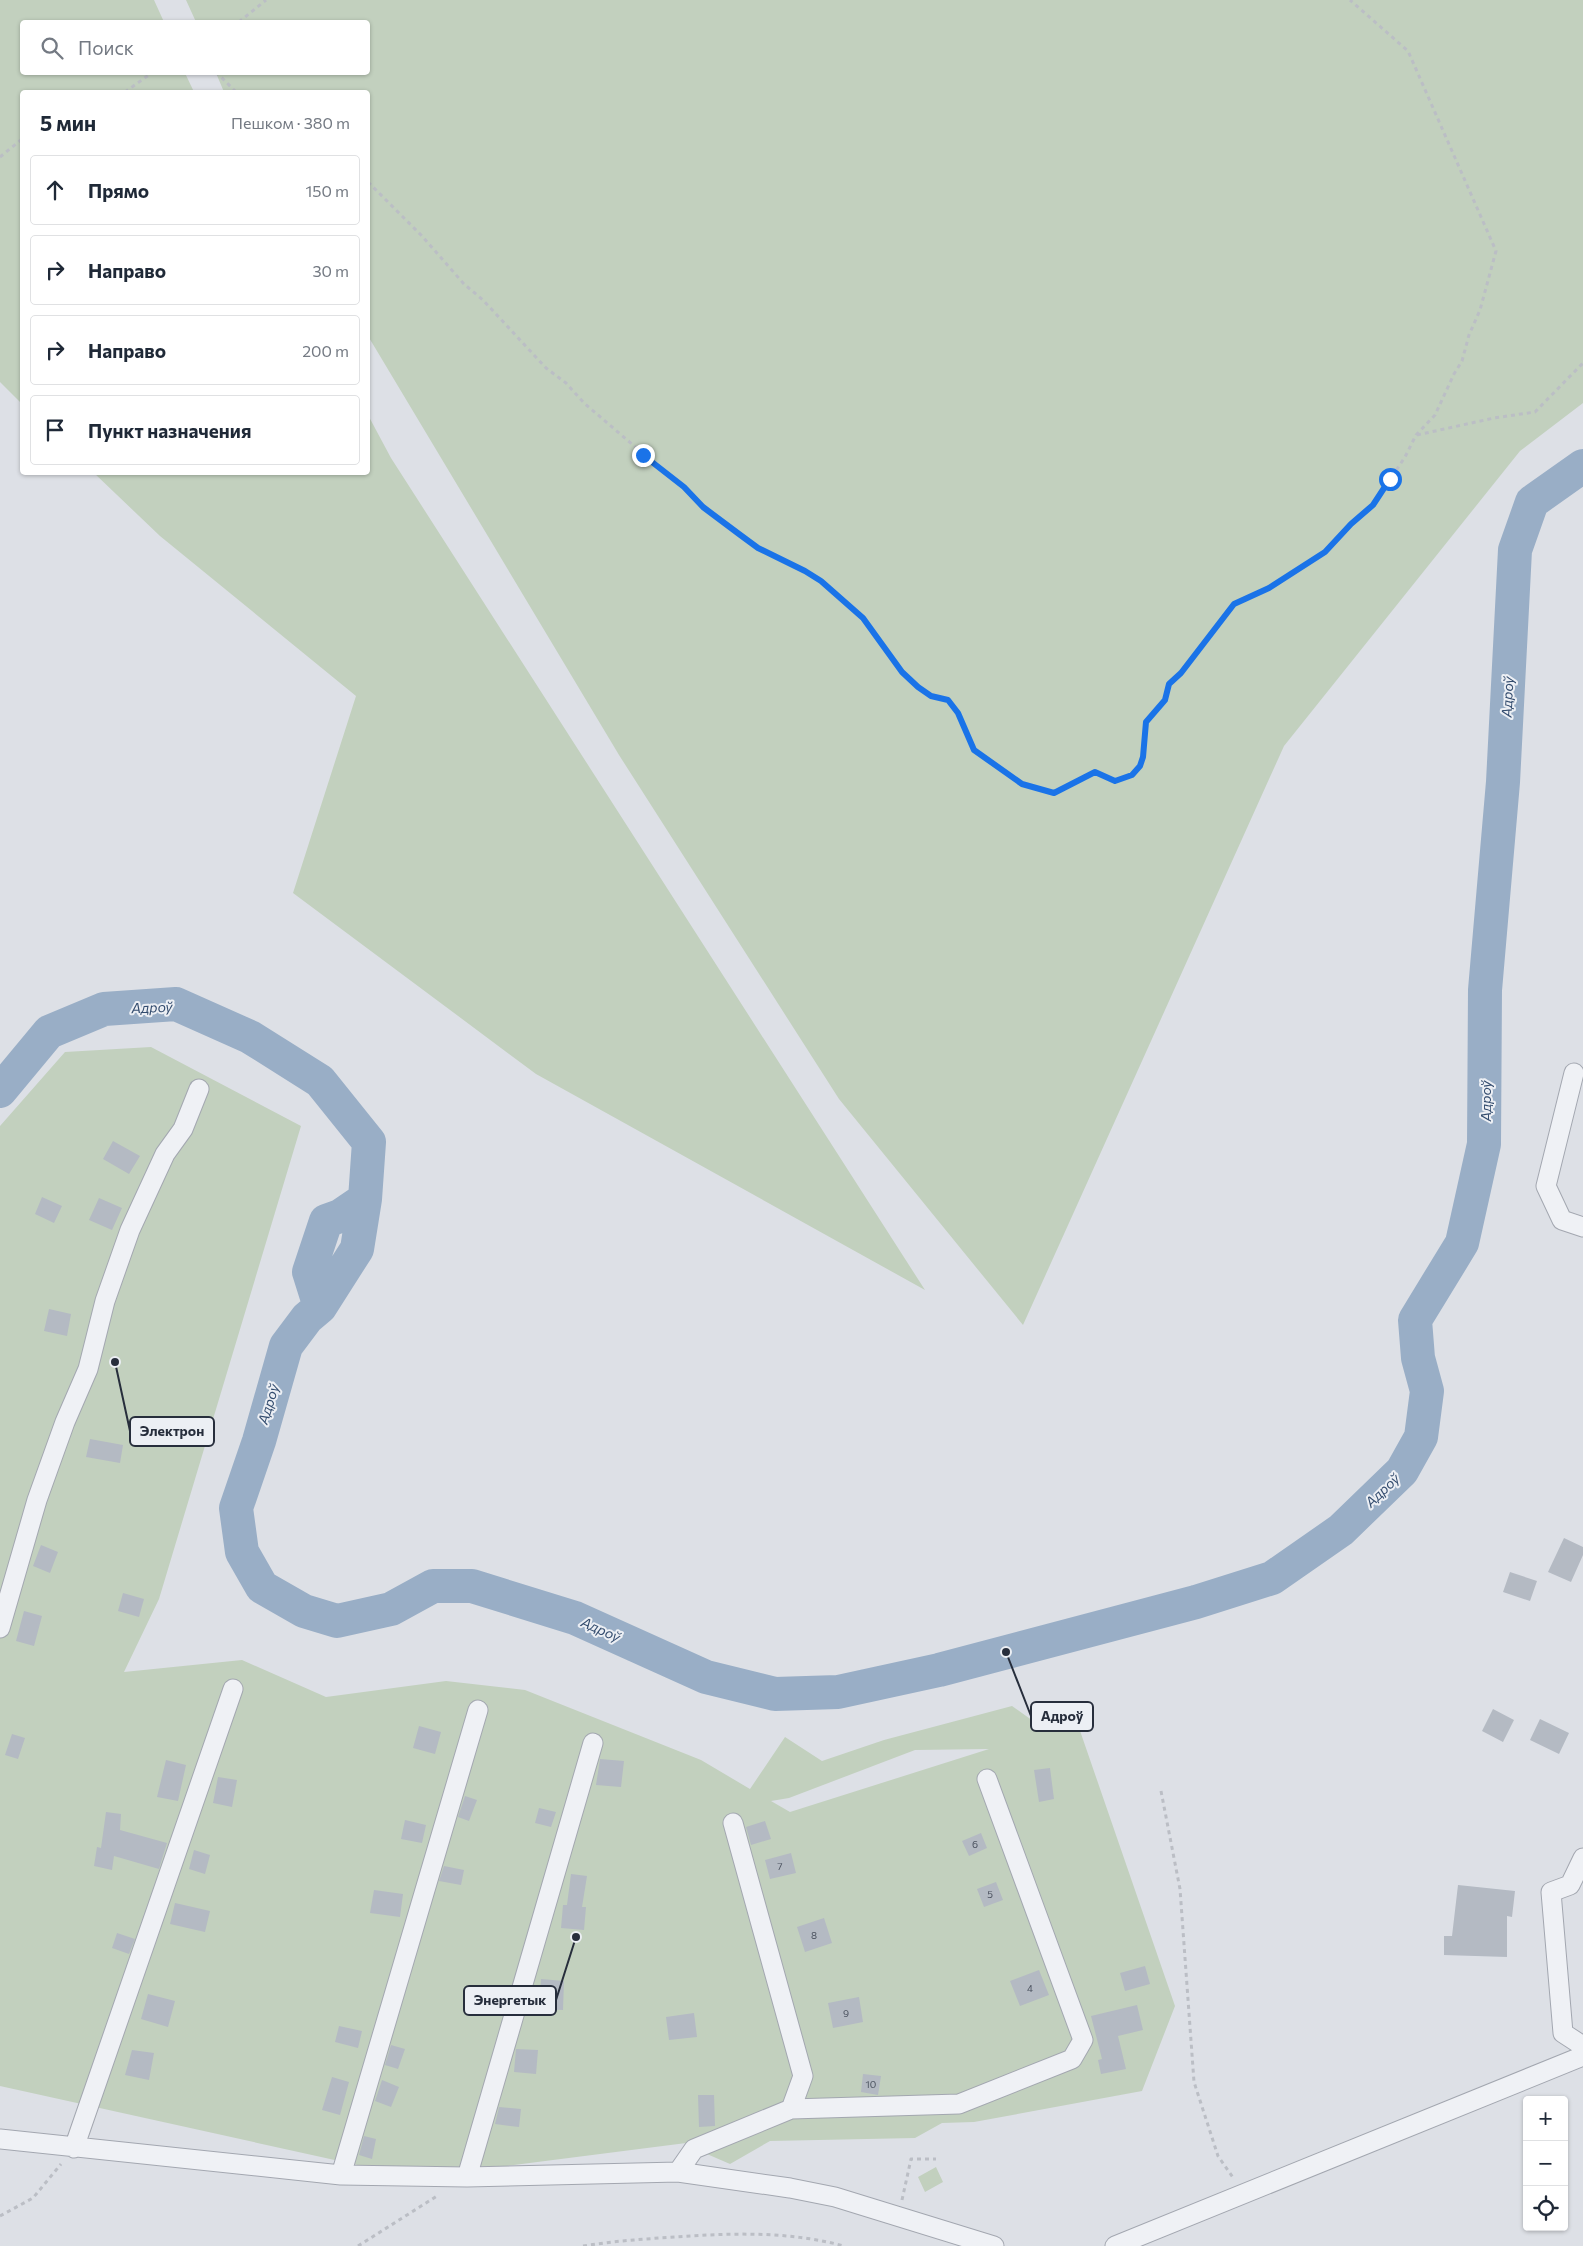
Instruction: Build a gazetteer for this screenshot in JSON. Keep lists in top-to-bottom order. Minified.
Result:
{"water":["Адроў"],"places":["Электрон","Адроў","Энергетык"],"house_numbers":["6","7","5","8","4","9","10"],"page":{"search":"Поиск","heading":["5 мин","Пешком · 380 m"],"list":[["Прямо","150 m"],["Направо","30 m"],["Направо","200 m"],"Пункт назначения"],"map_buttons":["+","−"]}}
